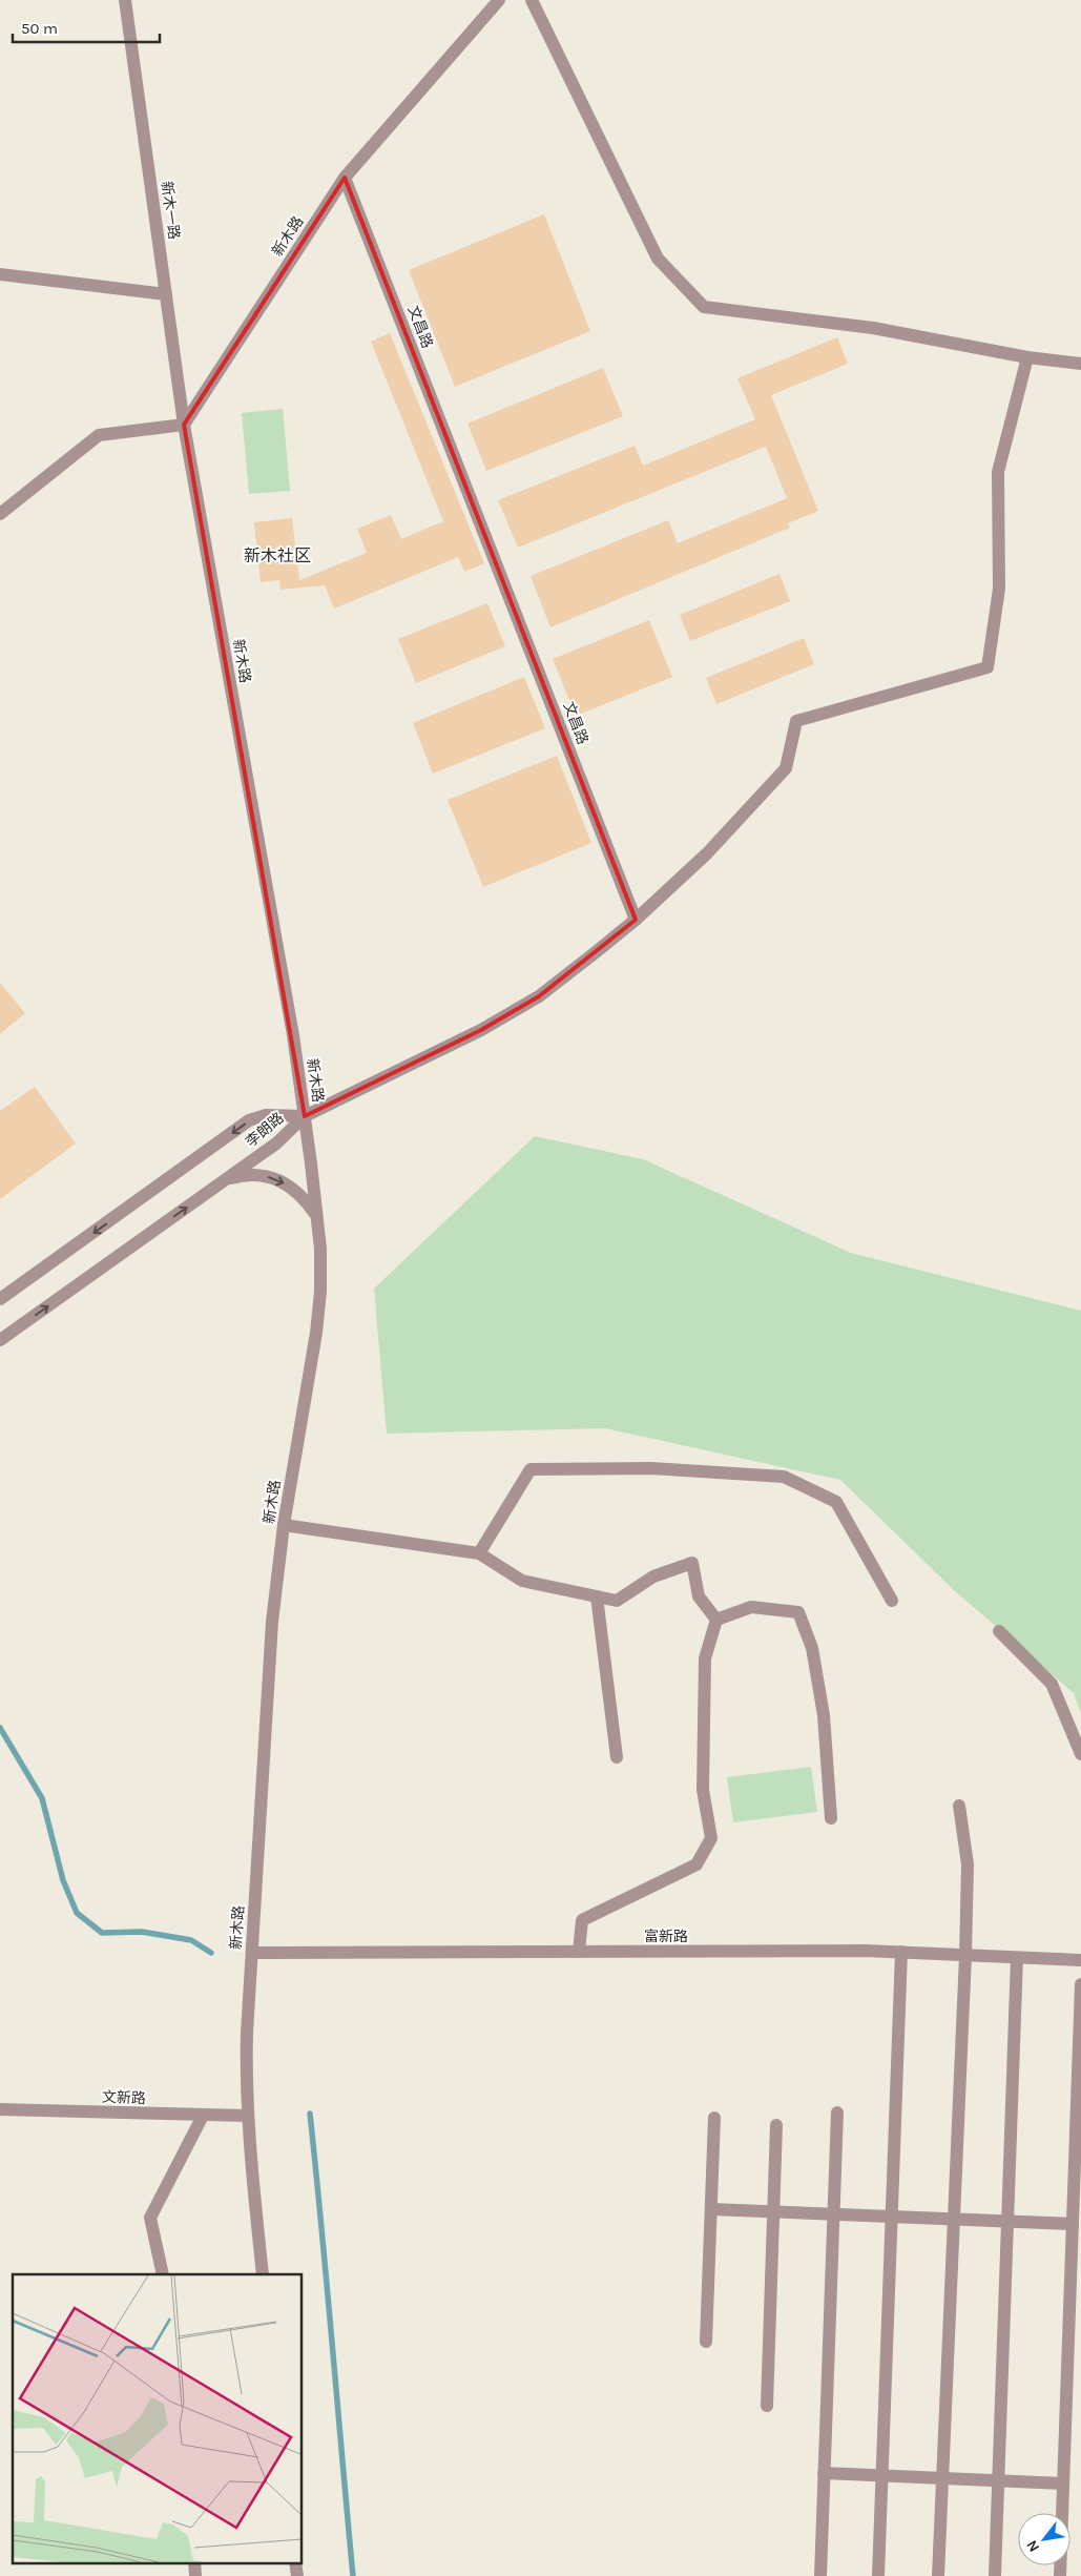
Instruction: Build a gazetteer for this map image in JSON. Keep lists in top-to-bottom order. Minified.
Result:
{"streets":{"street":["新木一路","新木路","文昌路","李朗路","富新路","文新路"]},"crossings":[["新木一路","新木路"],["新木路","文昌路"],["新木路","李朗路"],["新木路","富新路"],["新木路","文新路"]],"districts":["新木社区"],"scale_bar":"50 m","north":"bottom left"}
